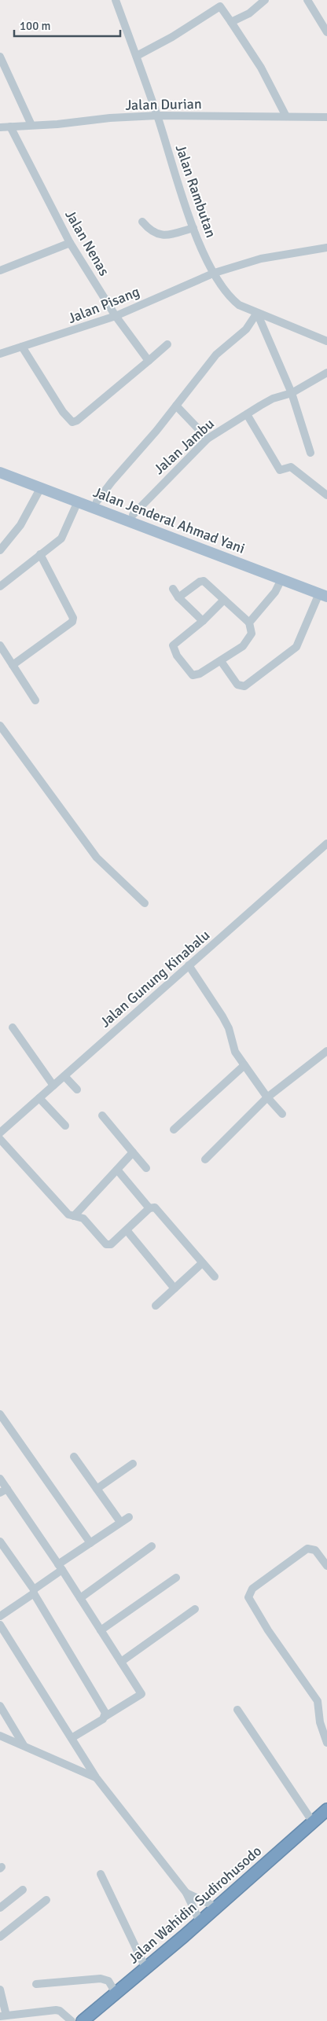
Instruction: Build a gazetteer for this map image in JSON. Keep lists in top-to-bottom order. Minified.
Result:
{"streets":{"highway":["Jalan Wahidin Sudirohusodo"],"main road":["Jalan Jenderal Ahmad Yani"],"street":["Jalan Durian","Jalan Rambutan","Jalan Nenas","Jalan Pisang","Jalan Jambu","Jalan Gunung Kinabalu"]},"crossings":[["Jalan Durian","Jalan Rambutan"],["Jalan Durian","Jalan Nenas"],["Jalan Rambutan","Jalan Pisang"],["Jalan Nenas","Jalan Pisang"]],"scale_bar":"100 m"}
